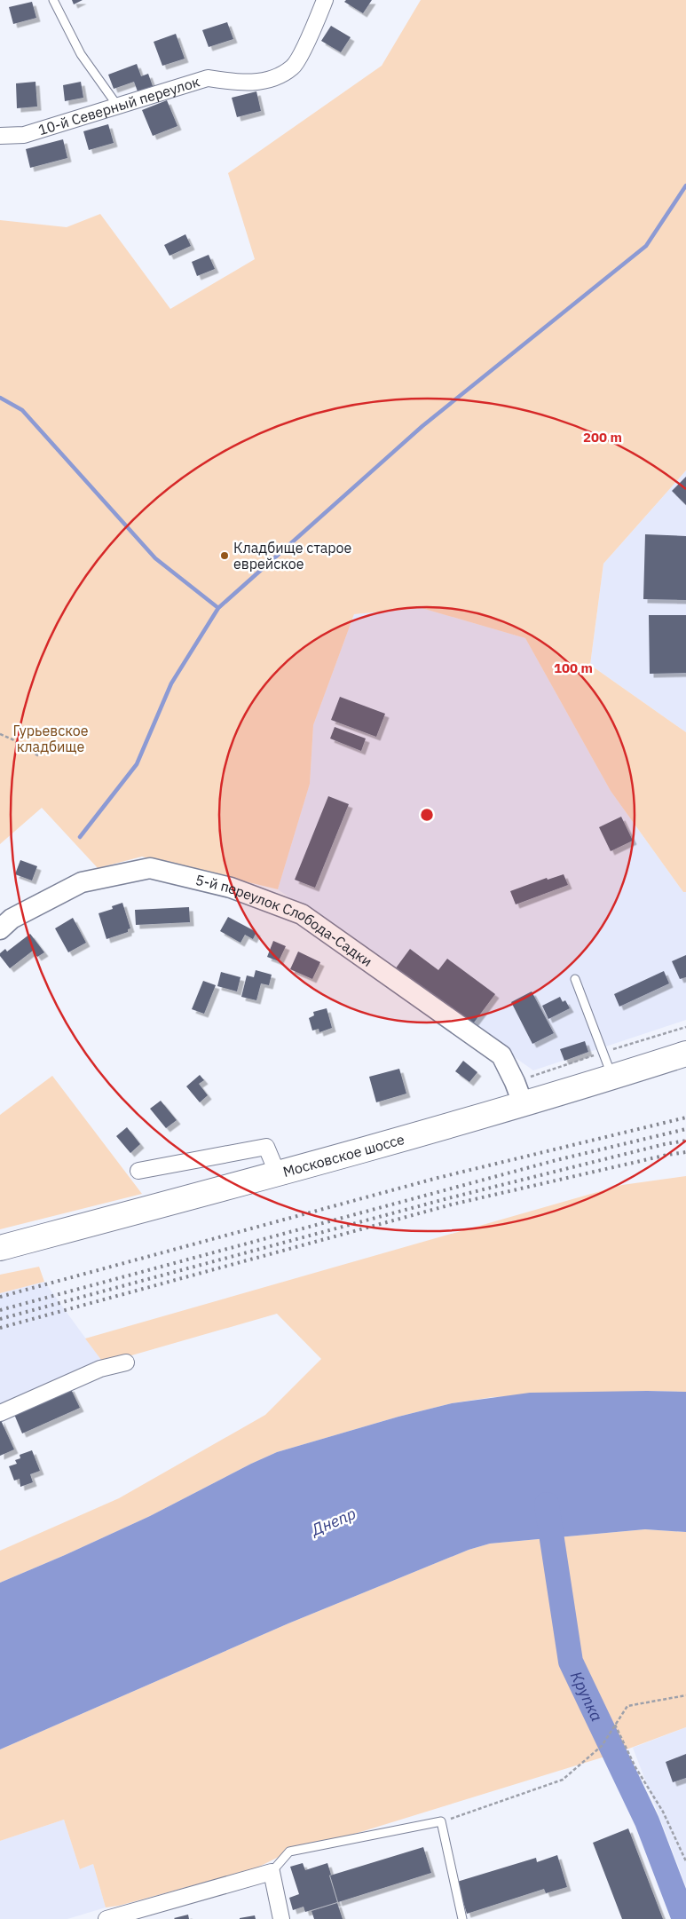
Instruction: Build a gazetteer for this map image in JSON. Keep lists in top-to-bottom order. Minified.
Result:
{"streets":{"main road":["Московское шоссе"],"street":["10-й Северный переулок","5-й переулок Слобода-Садки"]},"crossings":[["5-й переулок Слобода-Садки","Московское шоссе"]],"water":["Днепр","Крупка"],"parks":["Гурьевское кладбище"],"places":["Кладбище старое еврейское"],"rings":["200 m","100 m"]}
